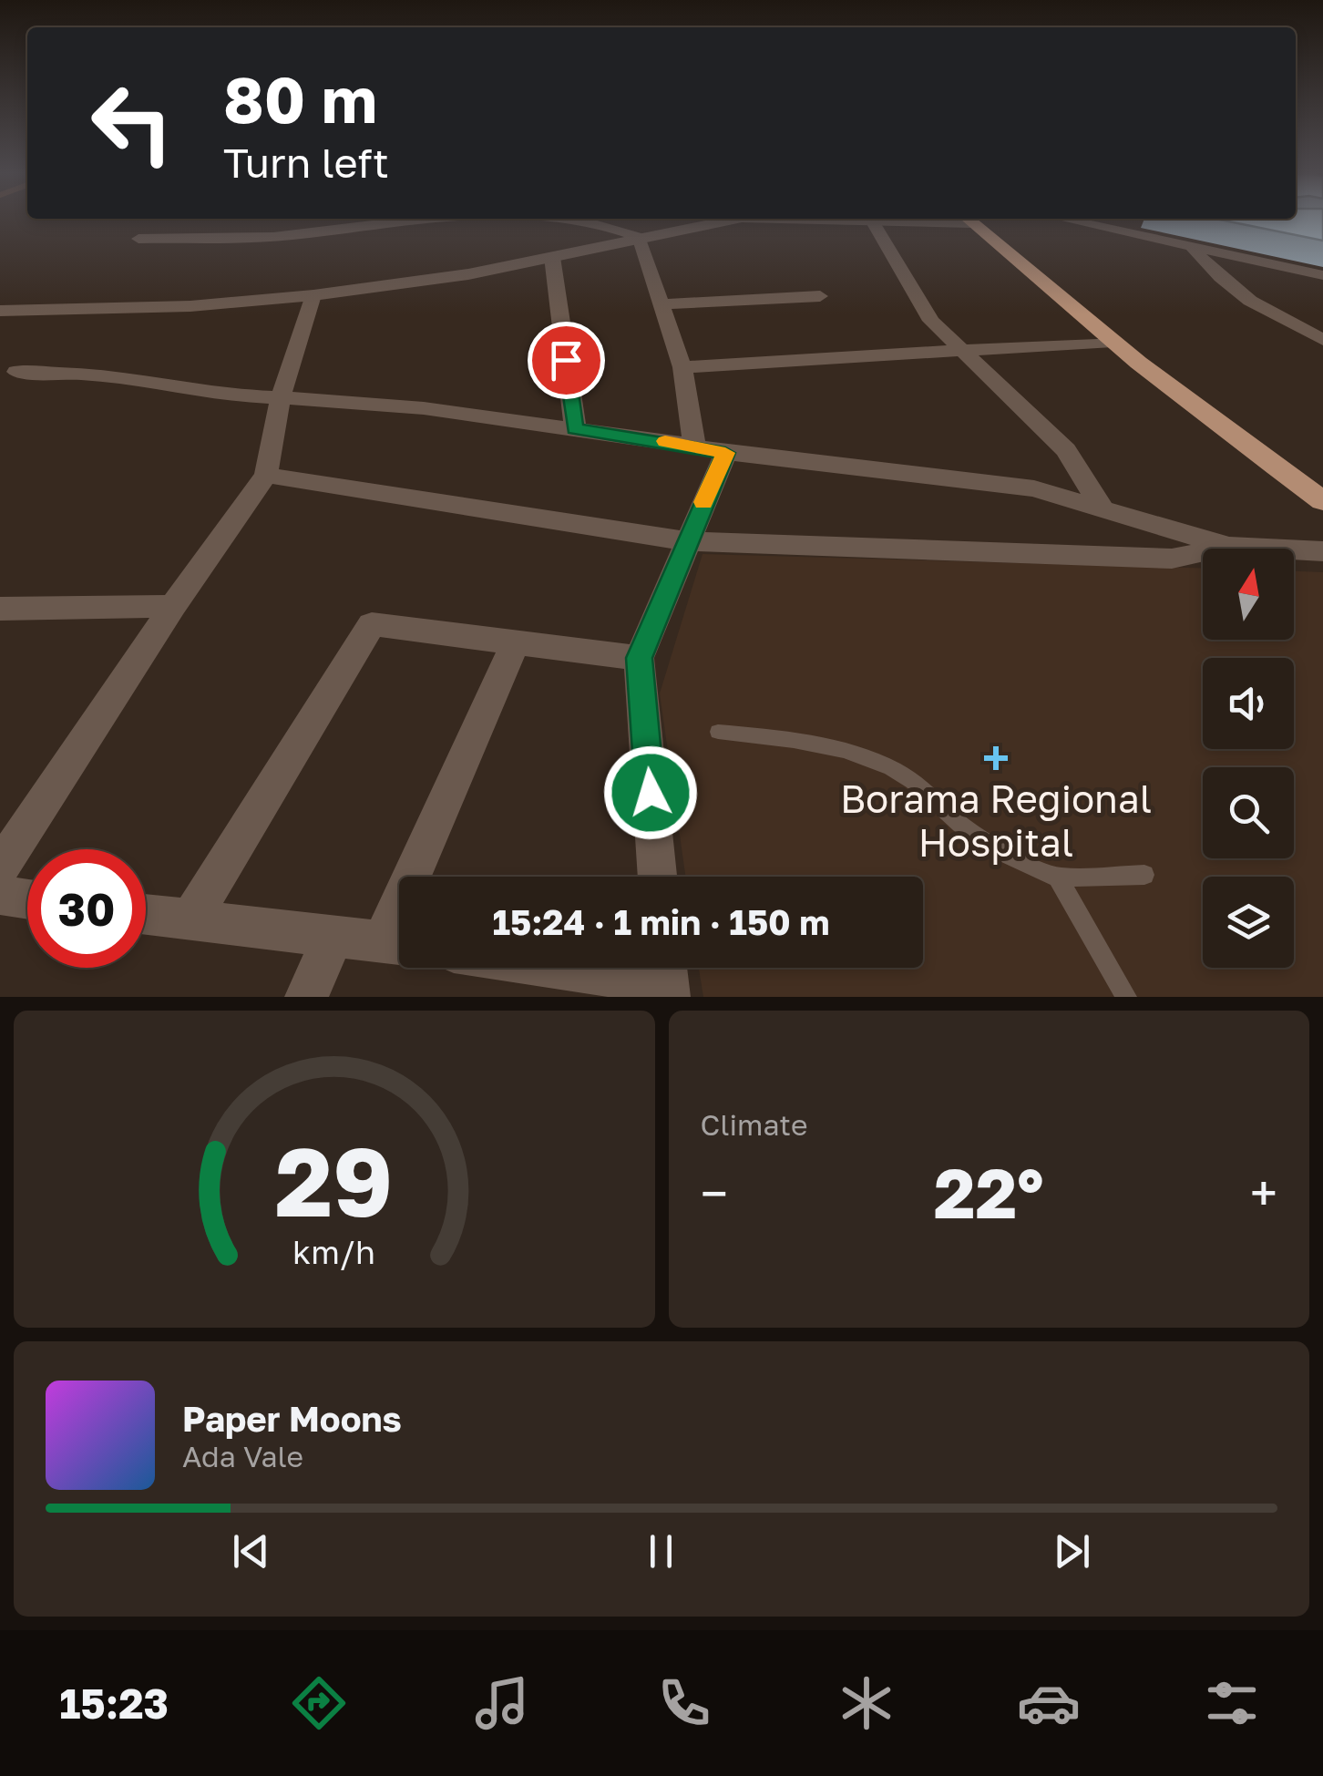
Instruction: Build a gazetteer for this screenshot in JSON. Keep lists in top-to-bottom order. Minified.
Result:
{"places":{"health":["Borama Regional Hospital"]},"north":"top","page":{"turn":["80 m","Turn left"],"limit":"30","trip":"15:24 · 1 min · 150 m","tile":"Climate","heat":["−","22°","+"],"song":["Paper Moons","Ada Vale"],"tabs":"15:23","gauge":["29","km/h"]}}
